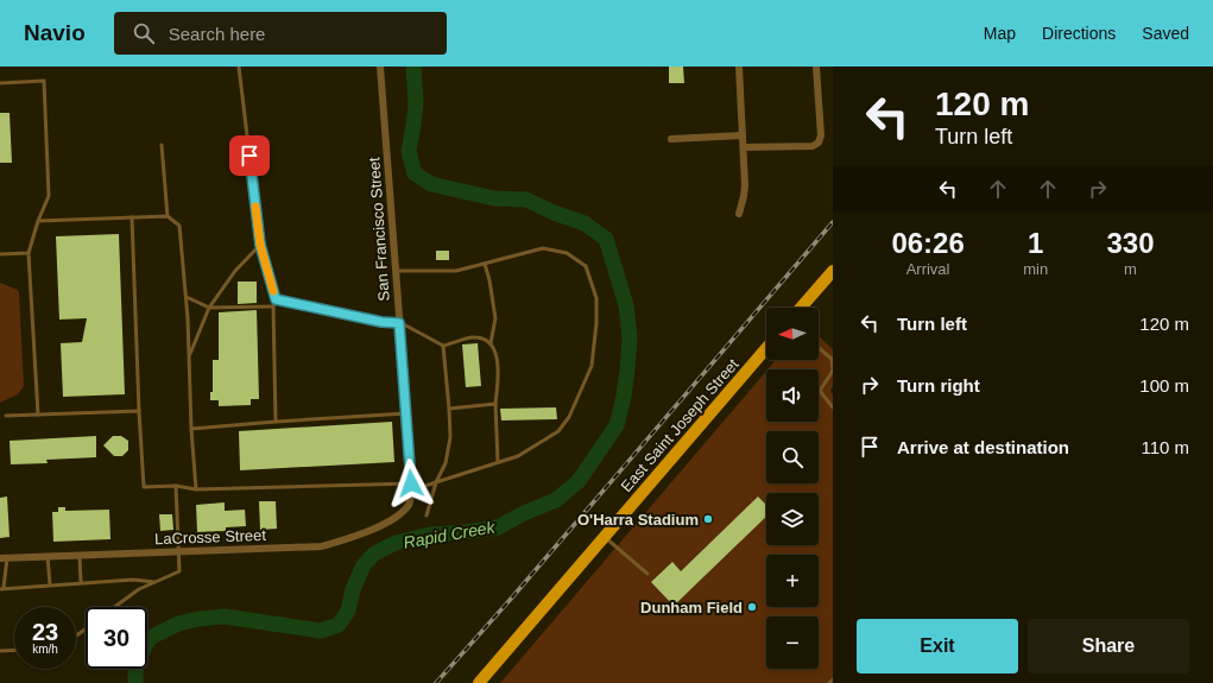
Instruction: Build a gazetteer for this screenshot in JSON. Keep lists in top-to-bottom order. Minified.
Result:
{"streets":{"main road":["East Saint Joseph Street"],"street":["San Francisco Street","LaCrosse Street"]},"crossings":[["San Francisco Street","LaCrosse Street"]],"water":["Rapid Creek"],"places":["O'Harra Stadium","Dunham Field"],"north":"left","page":{"header":"Navio","search":"Search here","nav":["Map","Directions","Saved"],"turn":["120 m","Turn left"],"eta":["06:26","Arrival","1","min","330","m"],"list":[{"name":"Turn left","value":"120 m"},{"name":"Turn right","value":"100 m"},{"name":"Arrive at destination","value":"110 m"}],"map_buttons":["+","−"],"speed":"23 km/h","limit":"30","buttons":["Exit","Share"]}}
